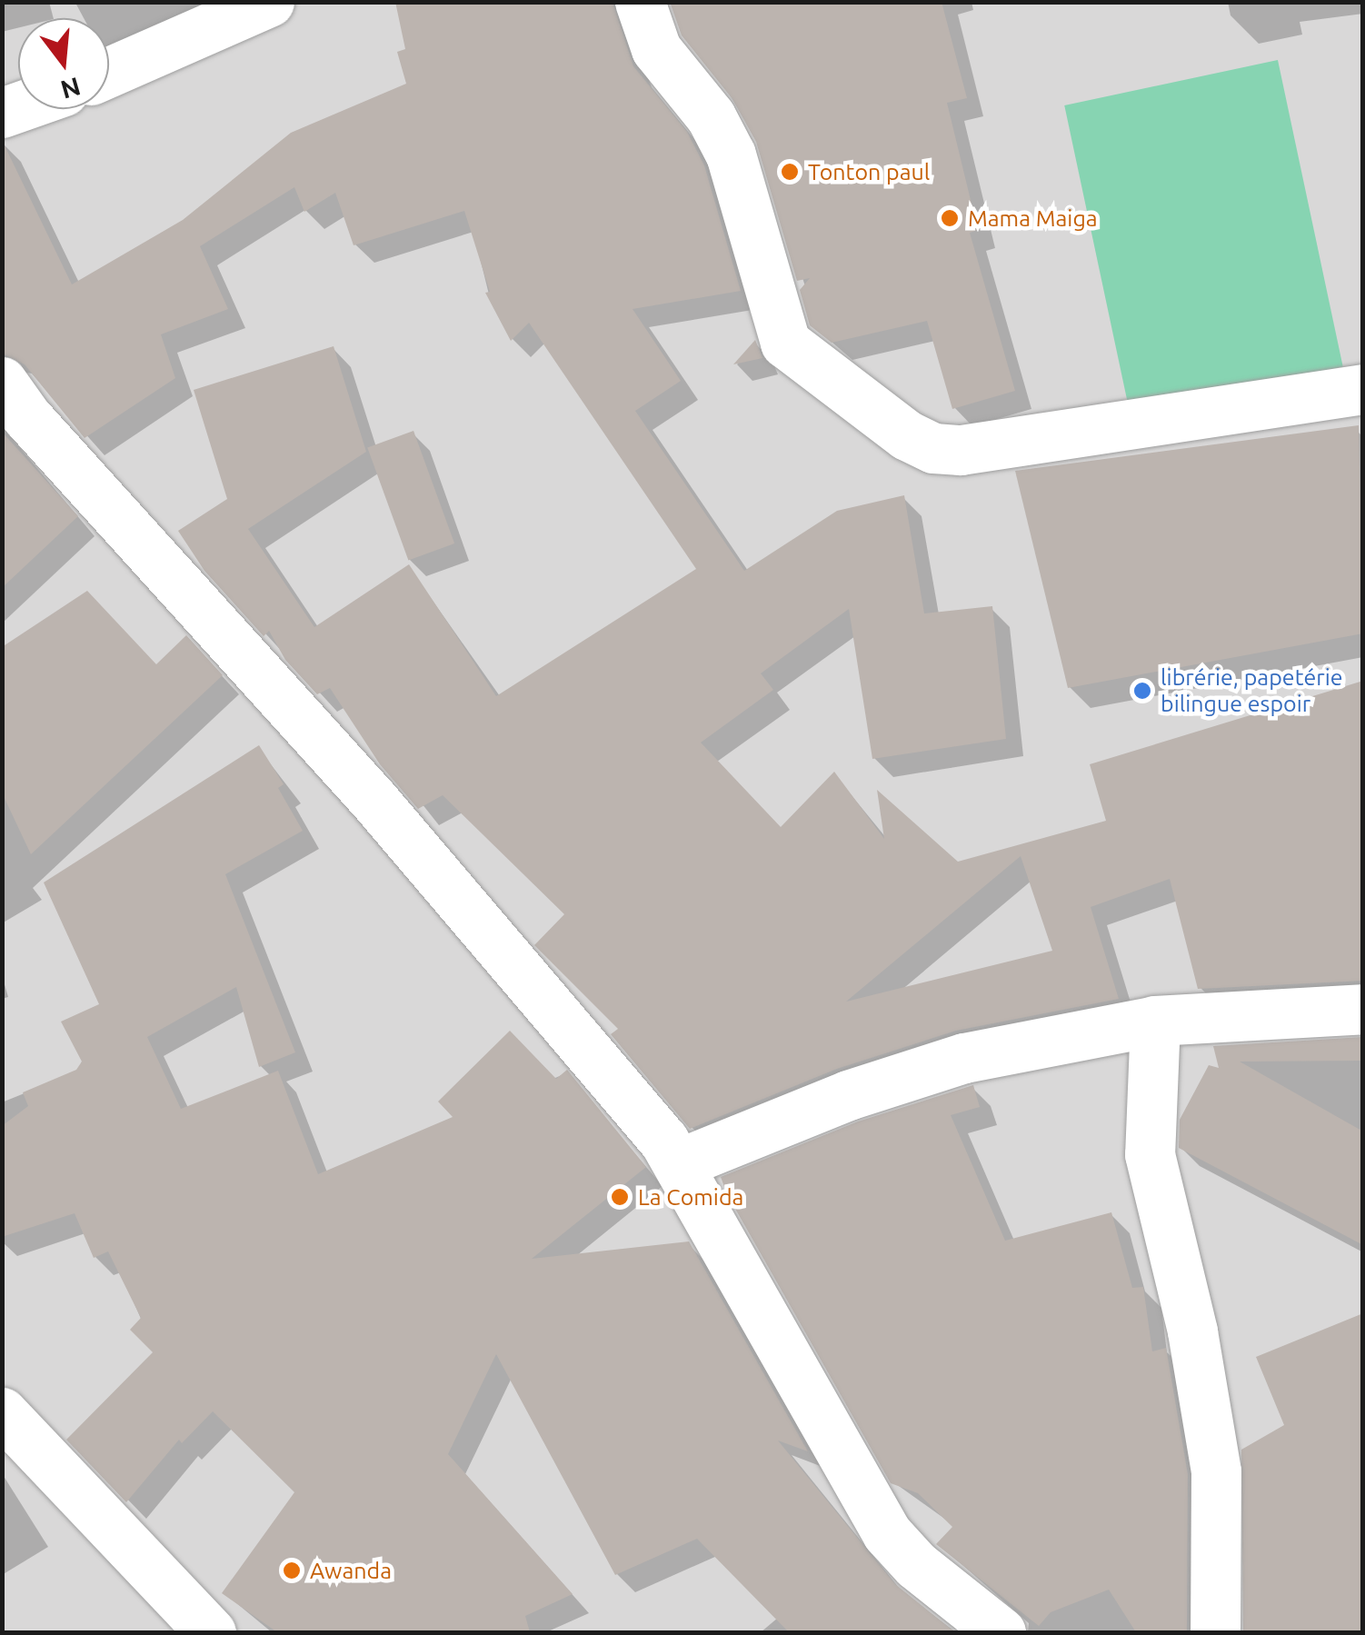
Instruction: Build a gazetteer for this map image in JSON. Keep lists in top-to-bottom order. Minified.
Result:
{"places":["Tonton paul","Mama Maiga","librérie, papetérie bilingue espoir","La Comida","Awanda"],"north":"bottom"}
